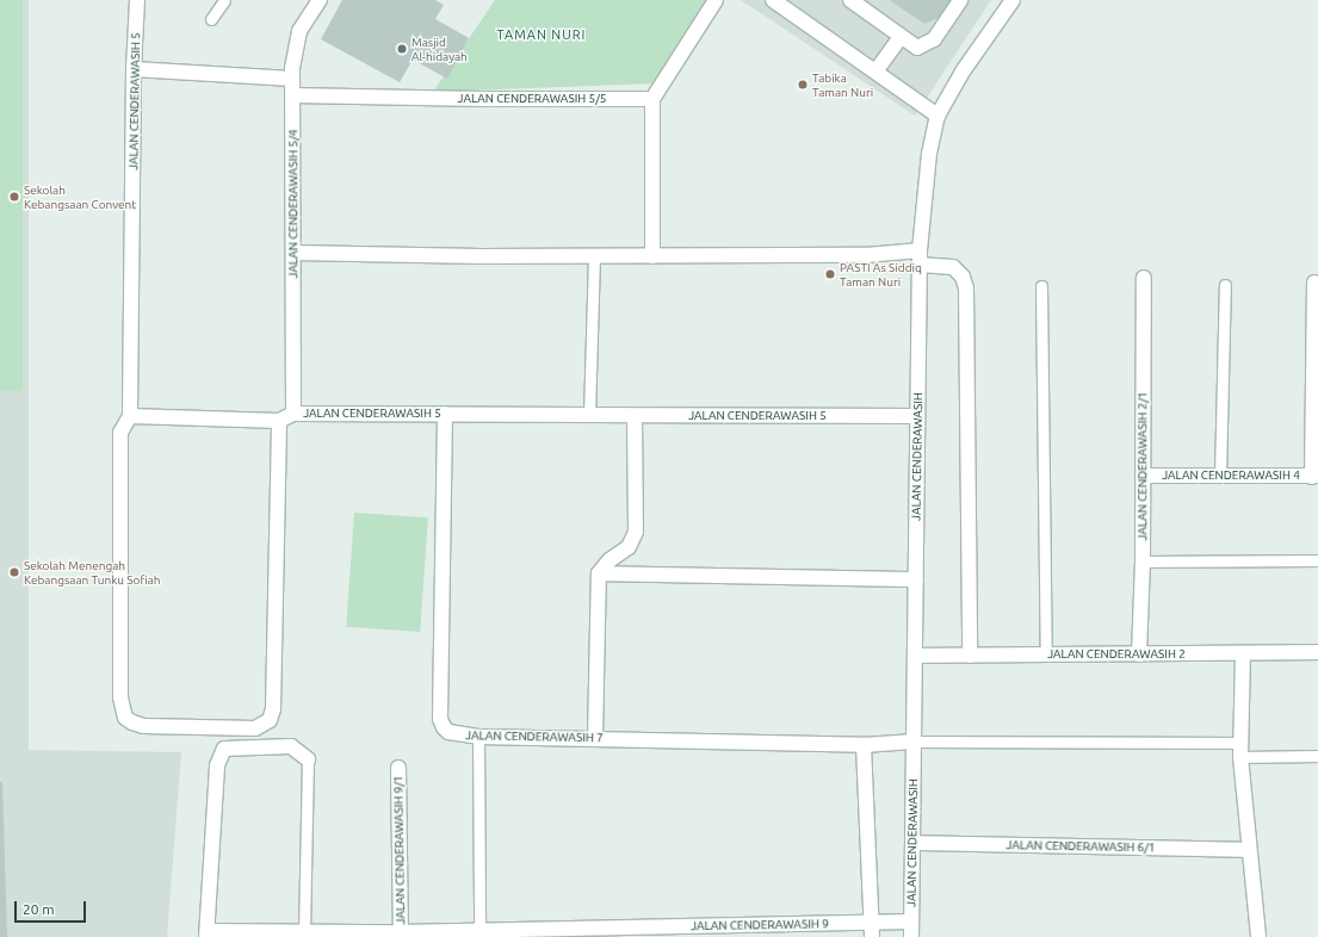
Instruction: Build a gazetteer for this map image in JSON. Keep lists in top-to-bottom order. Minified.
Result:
{"streets":{"street":["JALAN CENDERAWASIH 5/5","JALAN CENDERAWASIH 5","JALAN CENDERAWASIH 5/4","JALAN CENDERAWASIH","JALAN CENDERAWASIH 2/1","JALAN CENDERAWASIH 4","JALAN CENDERAWASIH 2","JALAN CENDERAWASIH 7","JALAN CENDERAWASIH 6/1","JALAN CENDERAWASIH 9/1","JALAN CENDERAWASIH 9"]},"crossings":[["JALAN CENDERAWASIH 5/5","JALAN CENDERAWASIH 5/4"],["JALAN CENDERAWASIH 5","JALAN CENDERAWASIH 5/4"],["JALAN CENDERAWASIH 5","JALAN CENDERAWASIH"],["JALAN CENDERAWASIH 5","JALAN CENDERAWASIH 7"],["JALAN CENDERAWASIH","JALAN CENDERAWASIH 2"],["JALAN CENDERAWASIH","JALAN CENDERAWASIH 7"],["JALAN CENDERAWASIH","JALAN CENDERAWASIH 6/1"],["JALAN CENDERAWASIH","JALAN CENDERAWASIH 9"],["JALAN CENDERAWASIH 2/1","JALAN CENDERAWASIH 4"],["JALAN CENDERAWASIH 2/1","JALAN CENDERAWASIH 2"],["JALAN CENDERAWASIH 9/1","JALAN CENDERAWASIH 9"]],"districts":["TAMAN NURI"],"places":["Masjid Al-hidayah","Tabika Taman Nuri","Sekolah Kebangsaan Convent","PASTI As Siddiq Taman Nuri","Sekolah Menengah Kebangsaan Tunku Sofiah"],"scale_bar":"20 m"}
